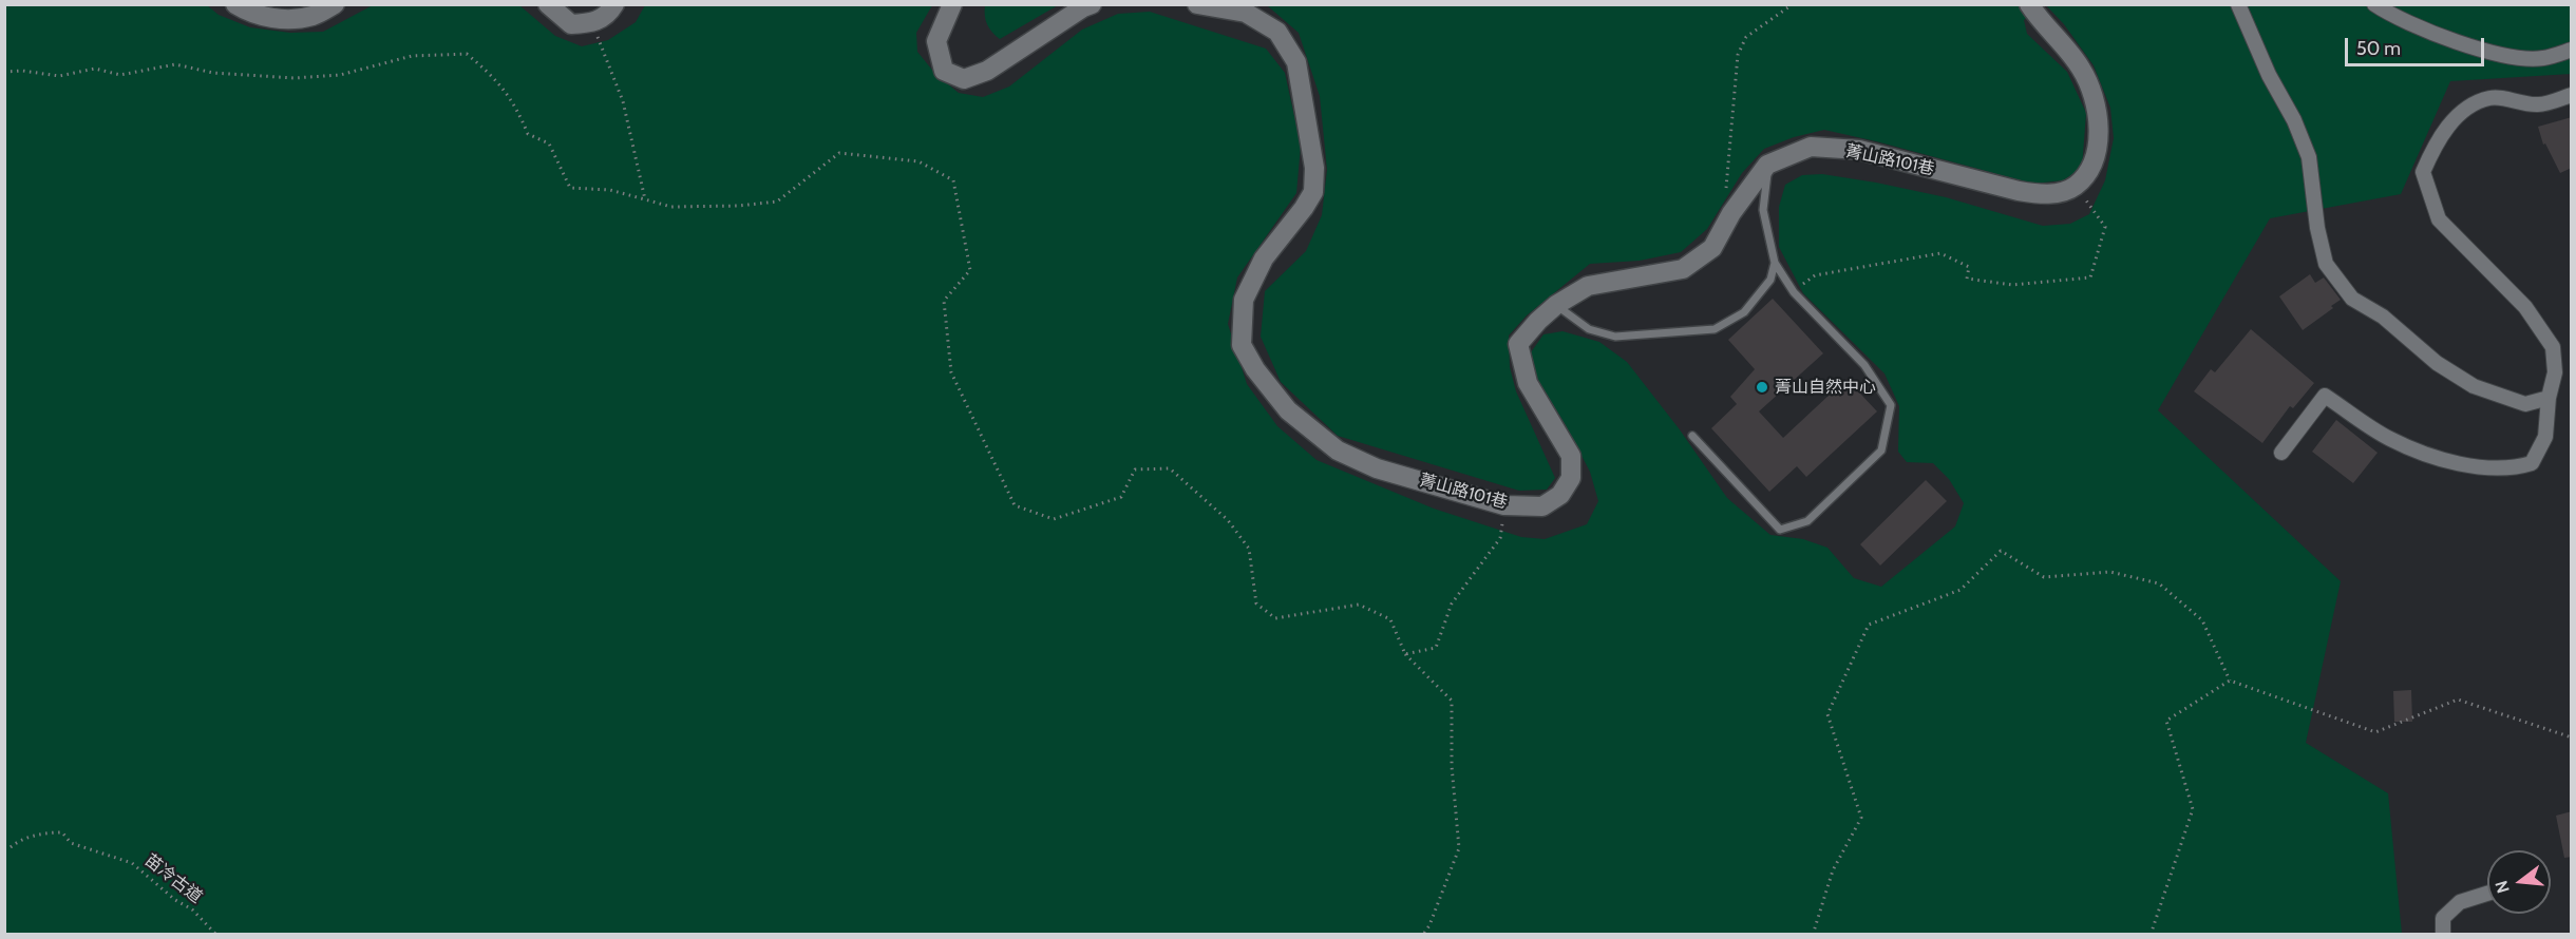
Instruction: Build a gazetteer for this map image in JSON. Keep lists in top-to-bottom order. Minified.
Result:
{"streets":{"street":["菁山路101巷"],"path":["苗冷古道"]},"places":["菁山自然中心"],"scale_bar":"50 m","north":"left"}
